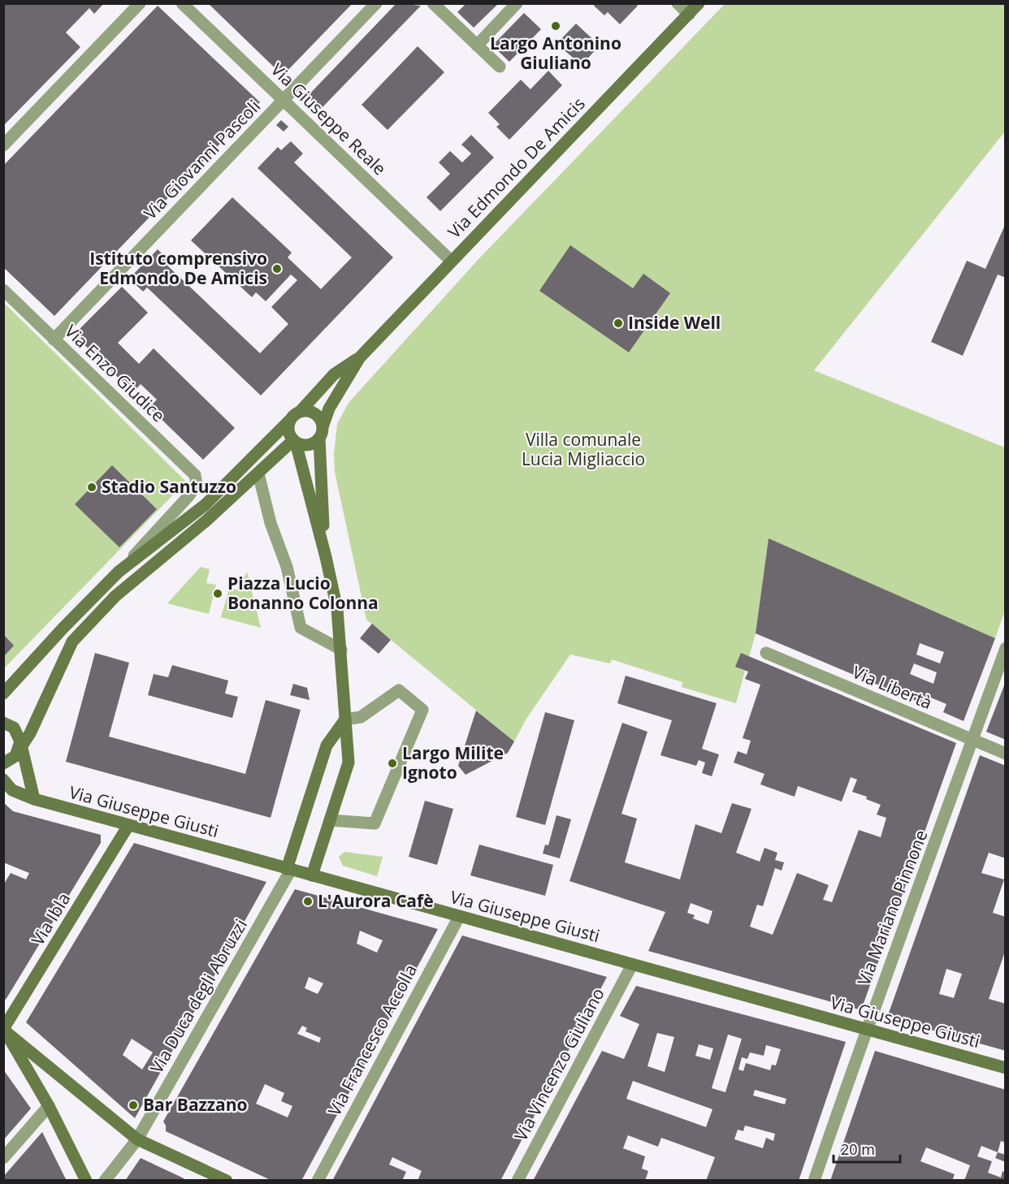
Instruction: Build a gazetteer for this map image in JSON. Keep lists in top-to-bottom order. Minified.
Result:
{"streets":{"main road":["Via Edmondo De Amicis","Via Giuseppe Giusti","Via Ibla"],"street":["Via Giuseppe Reale","Via Giovanni Pascoli","Via Enzo Giudice","Via Libertà","Via Mariano Pinnone","Via Duca degli Abruzzi","Via Francesco Accolla","Via Vincenzo Giuliano"]},"crossings":[["Via Giuseppe Reale","Via Giovanni Pascoli"],["Via Giuseppe Reale","Via Edmondo De Amicis"],["Via Giovanni Pascoli","Via Enzo Giudice"],["Via Libertà","Via Mariano Pinnone"],["Via Giuseppe Giusti","Via Mariano Pinnone"],["Via Giuseppe Giusti","Via Ibla"],["Via Giuseppe Giusti","Via Duca degli Abruzzi"],["Via Giuseppe Giusti","Via Francesco Accolla"],["Via Giuseppe Giusti","Via Vincenzo Giuliano"]],"parks":["Villa comunale Lucia Migliaccio"],"places":["Largo Antonino Giuliano","Istituto comprensivo Edmondo De Amicis","Inside Well","Stadio Santuzzo","Piazza Lucio Bonanno Colonna","Largo Milite Ignoto","L'Aurora Cafè","Bar Bazzano"],"scale_bar":"20 m"}
